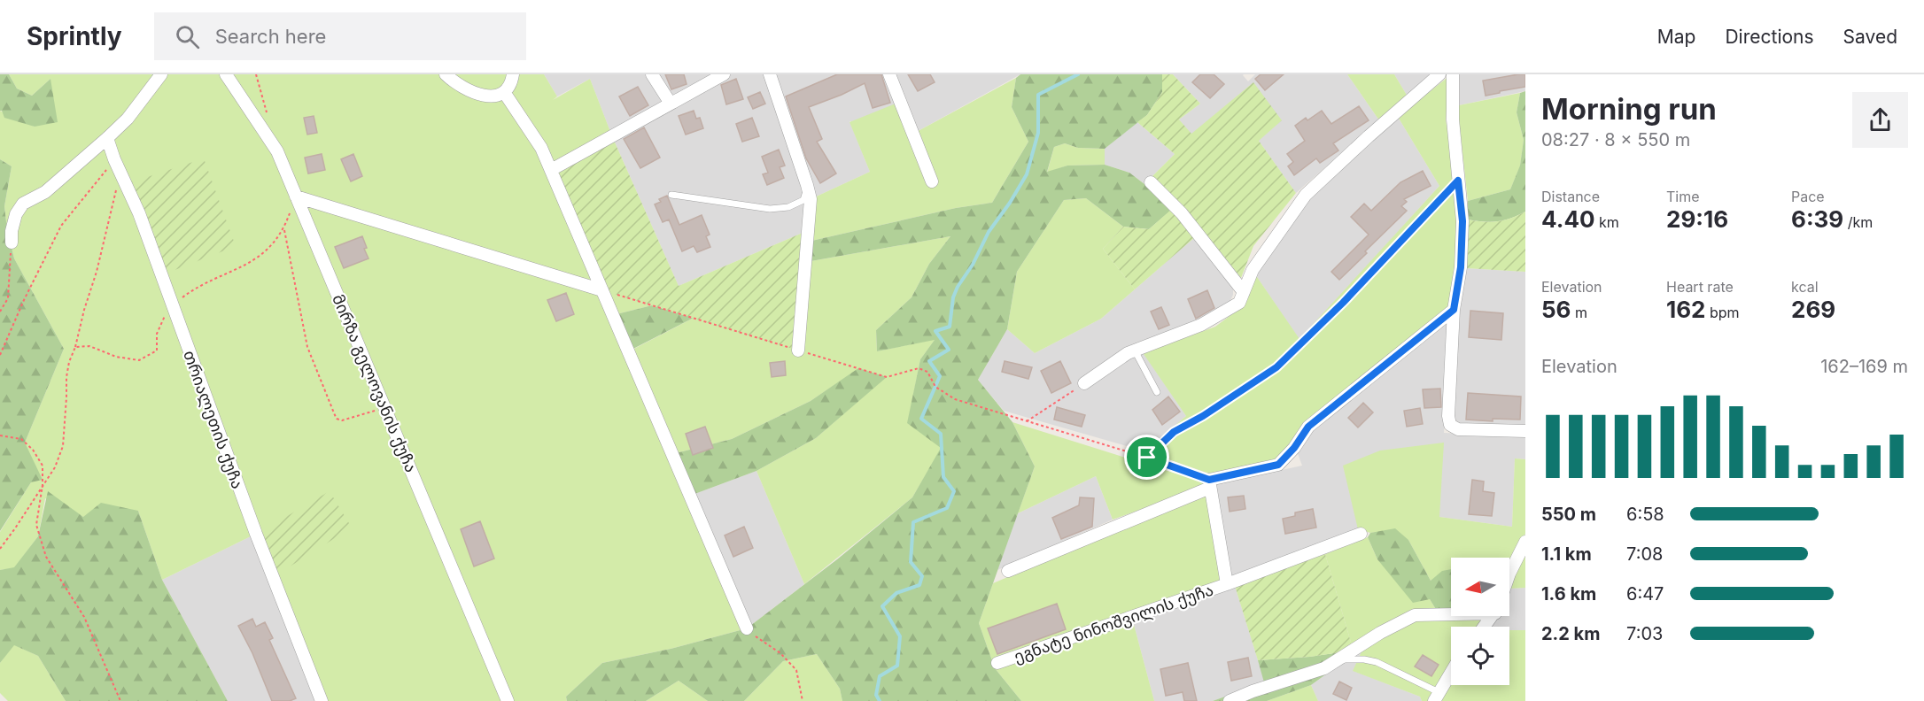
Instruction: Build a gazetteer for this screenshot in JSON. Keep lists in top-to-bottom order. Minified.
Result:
{"streets":{"street":["მირზა გელოვანის ქუჩა","თრიალეთის ქუჩა","ეგნატე ნინოშვილის ქუჩა"]},"north":"left","page":{"header":"Sprintly","search":"Search here","nav":["Map","Directions","Saved"],"heading":["Morning run","08:27 · 8 × 550 m"],"stats":[["Distance","4.40 km"],["Time","29:16"],["Pace","6:39 /km"],["Elevation","56 m"],["Heart rate","162 bpm"],["kcal","269"]],"chart":["Elevation","162–169 m"],"list":[{"name":"550 m","note":"6:58"},{"name":"1.1 km","note":"7:08"},{"name":"1.6 km","note":"6:47"},{"name":"2.2 km","note":"7:03"}]}}
